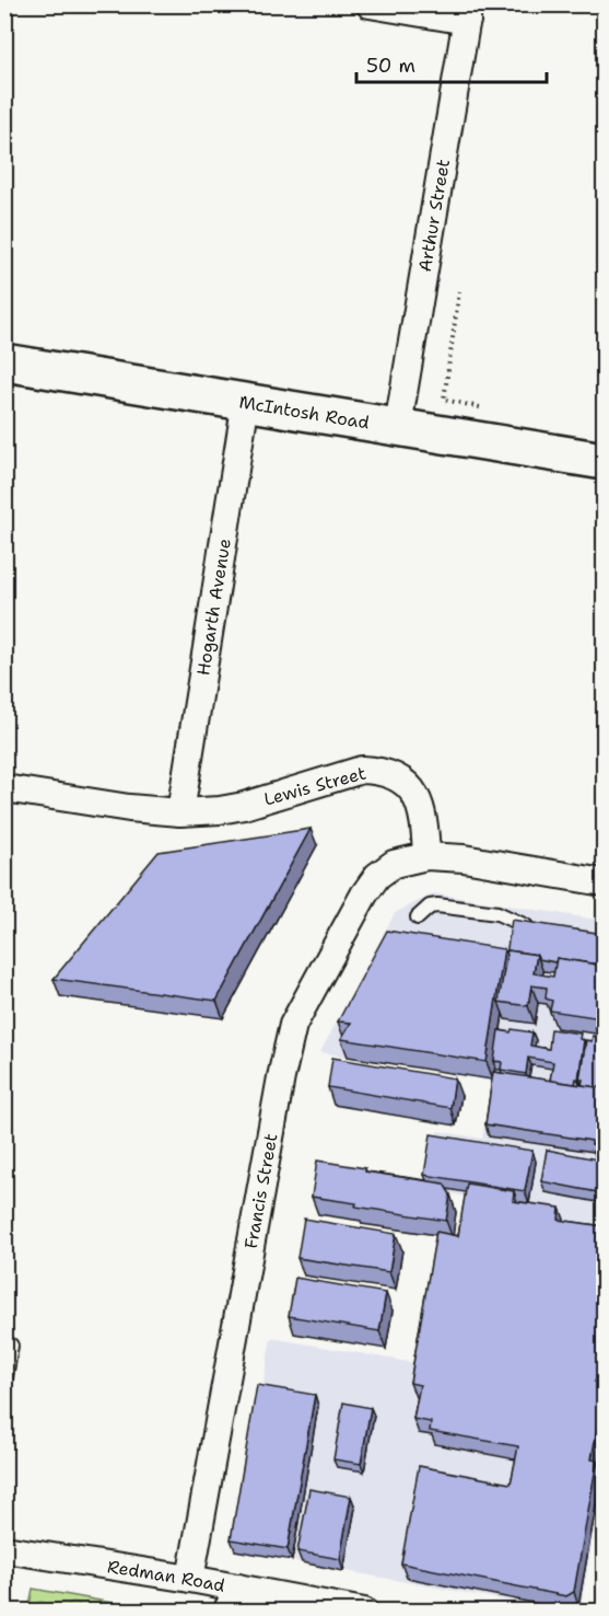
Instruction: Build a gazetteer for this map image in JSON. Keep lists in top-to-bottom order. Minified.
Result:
{"streets":{"street":["Arthur Street","McIntosh Road","Hogarth Avenue","Lewis Street","Francis Street","Redman Road"]},"crossings":[["Arthur Street","McIntosh Road"],["McIntosh Road","Hogarth Avenue"],["Hogarth Avenue","Lewis Street"],["Lewis Street","Francis Street"],["Francis Street","Redman Road"]],"scale_bar":"50 m"}
